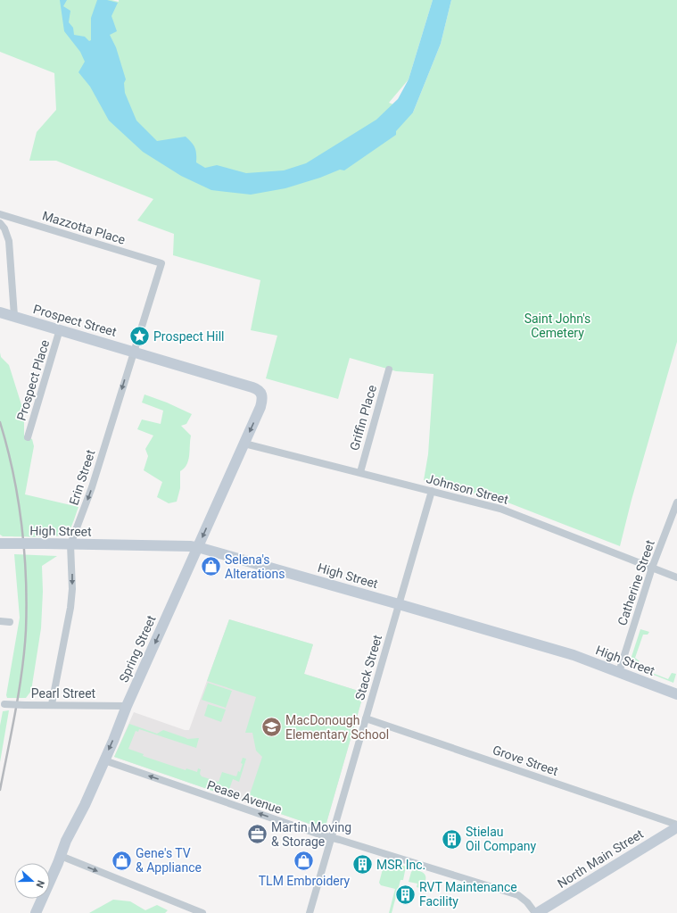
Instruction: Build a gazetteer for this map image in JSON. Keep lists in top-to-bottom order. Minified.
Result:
{"streets":{"street":["Mazzotta Place","Prospect Street","Prospect Place","Griffin Place","Erin Street","Johnson Street","High Street","Catherine Street","Spring Street","Stack Street","Pearl Street","Grove Street","Pease Avenue","North Main Street"]},"crossings":[["Mazzotta Place","Erin Street"],["Prospect Street","Prospect Place"],["Prospect Street","Erin Street"],["Prospect Street","Spring Street"],["Griffin Place","Johnson Street"],["Erin Street","High Street"],["Erin Street","Pearl Street"],["Johnson Street","Catherine Street"],["Johnson Street","Spring Street"],["Johnson Street","Stack Street"],["High Street","Catherine Street"],["High Street","Spring Street"],["High Street","Stack Street"],["Spring Street","Pearl Street"],["Spring Street","Pease Avenue"],["Stack Street","Grove Street"],["Stack Street","Pease Avenue"],["Grove Street","North Main Street"],["Pease Avenue","North Main Street"]],"one_way":["Erin Street","Spring Street","Pease Avenue"],"parks":["Saint John's Cemetery"],"places":{"place":["Prospect Hill"],"shop":["Selena's Alterations","Gene's TV & Appliance","TLM Embroidery"],"school or university":["MacDonough Elementary School"],"office":["Martin Moving & Storage"],"building":["Stielau Oil Company","MSR Inc.","RVT Maintenance Facility"]},"north":"right"}
